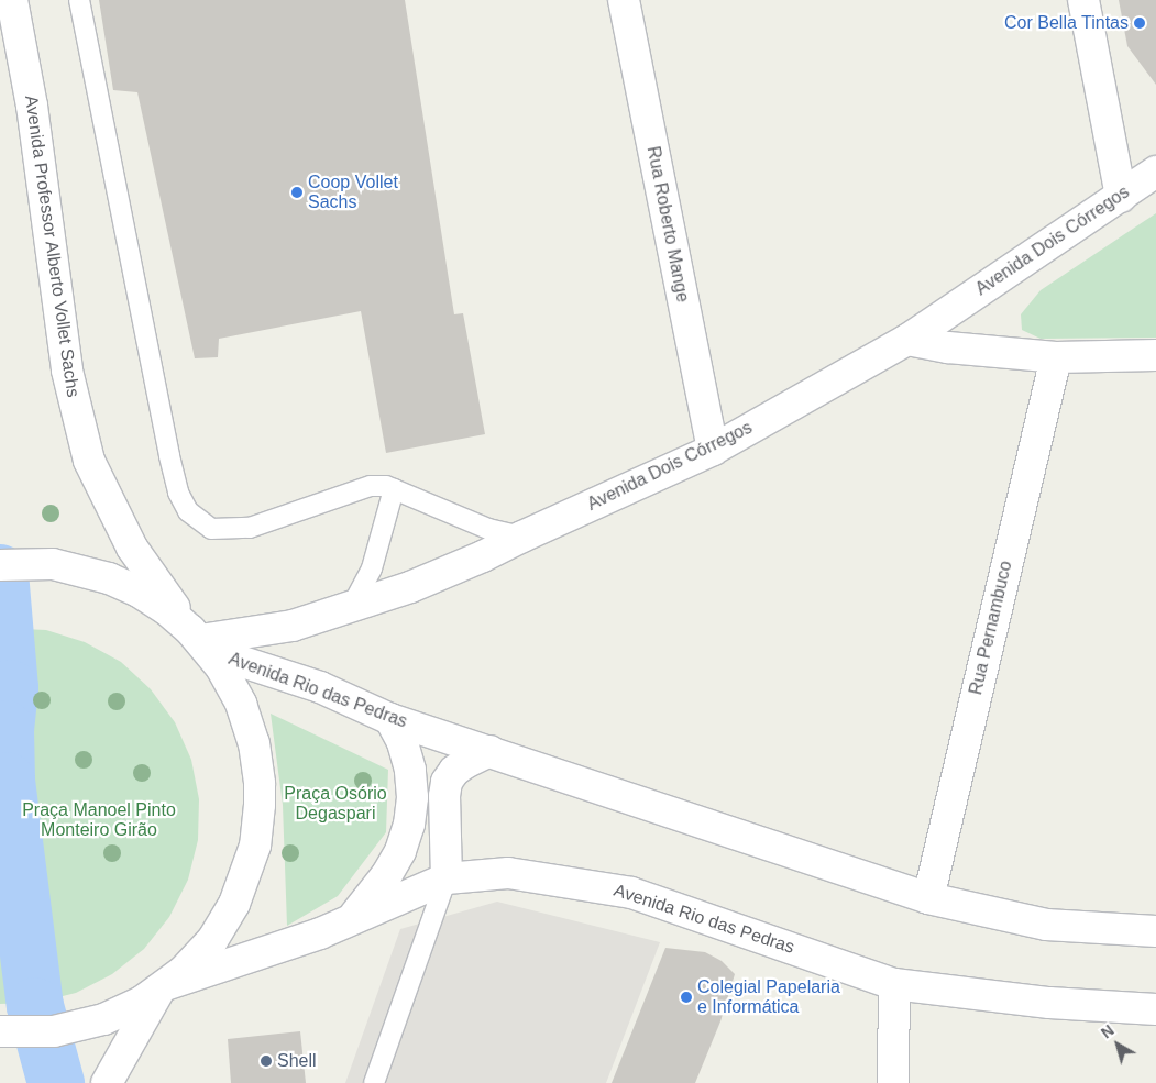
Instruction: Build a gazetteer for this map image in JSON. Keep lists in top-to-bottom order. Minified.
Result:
{"streets":{"main road":["Rua Roberto Mange","Avenida Dois Córregos","Avenida Professor Alberto Vollet Sachs","Rua Pernambuco","Avenida Rio das Pedras"]},"crossings":[["Rua Roberto Mange","Avenida Dois Córregos"],["Avenida Dois Córregos","Avenida Professor Alberto Vollet Sachs"],["Avenida Dois Córregos","Avenida Rio das Pedras"],["Avenida Professor Alberto Vollet Sachs","Avenida Rio das Pedras"],["Rua Pernambuco","Avenida Rio das Pedras"]],"parks":["Praça Osório Degaspari","Praça Manoel Pinto Monteiro Girão"],"places":["Cor Bella Tintas","Coop Vollet Sachs","Colegial Papelaria e Informática","Shell"],"north":"top left"}
